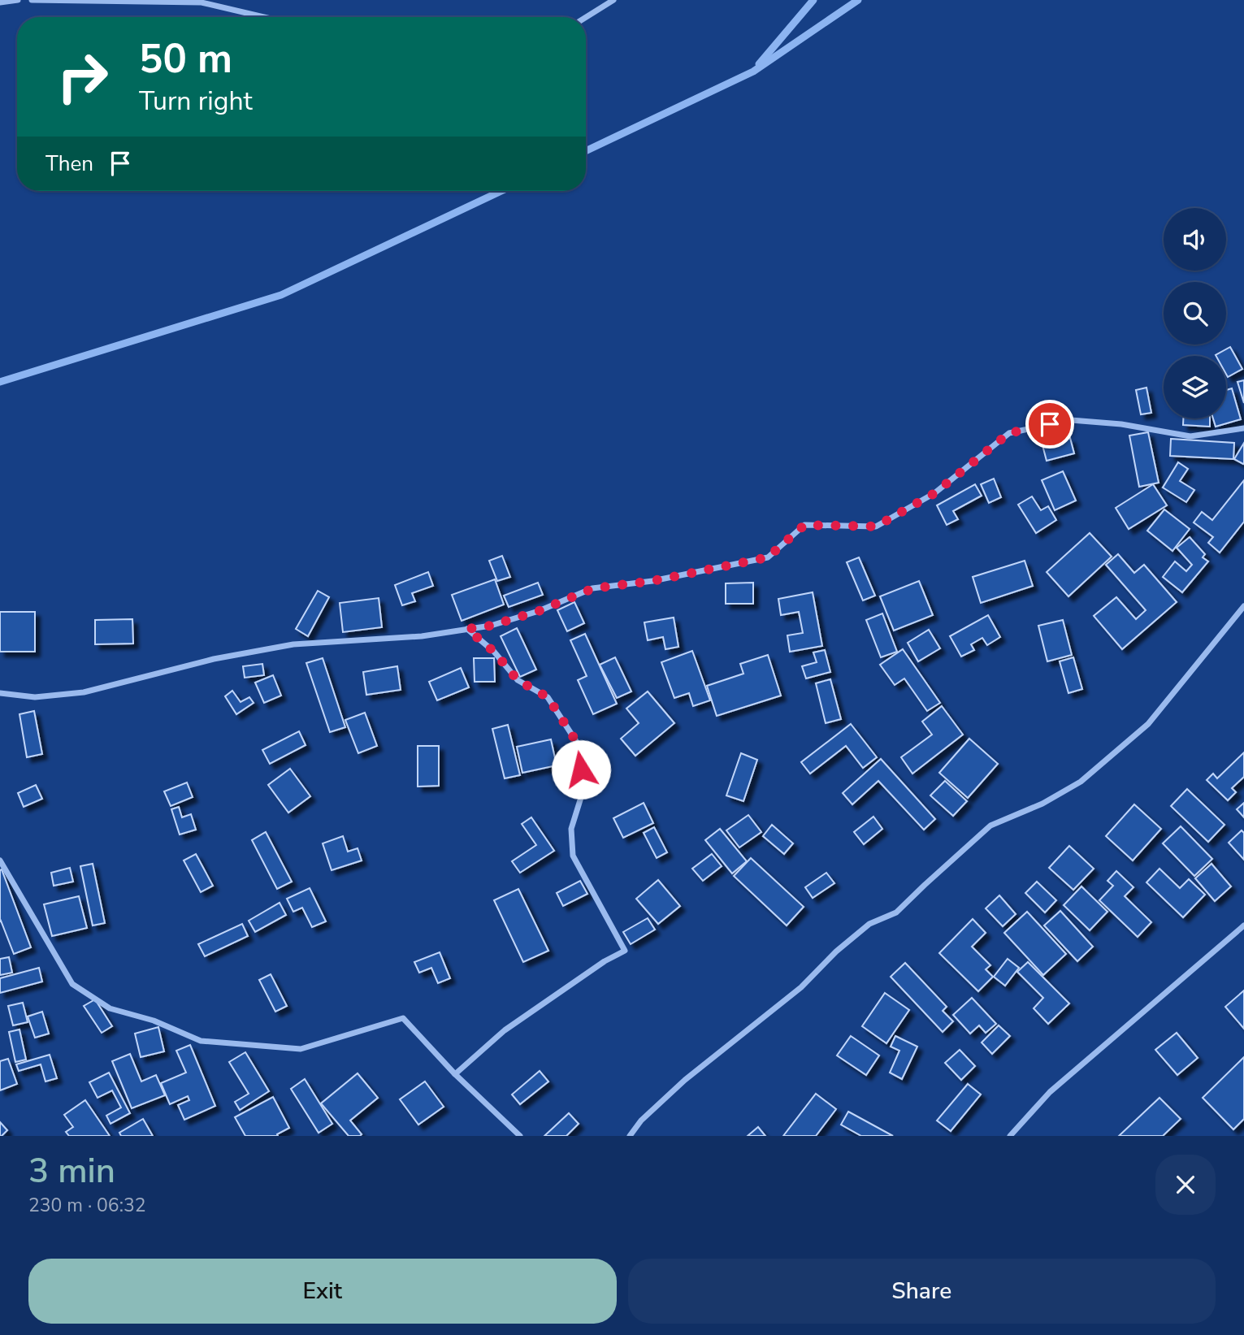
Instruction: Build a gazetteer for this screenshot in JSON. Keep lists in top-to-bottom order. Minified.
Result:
{"page":{"turn":["50 m","Turn right"],"then":"Then","heading":["3 min","230 m · 06:32"],"buttons":["Exit","Share"]}}
